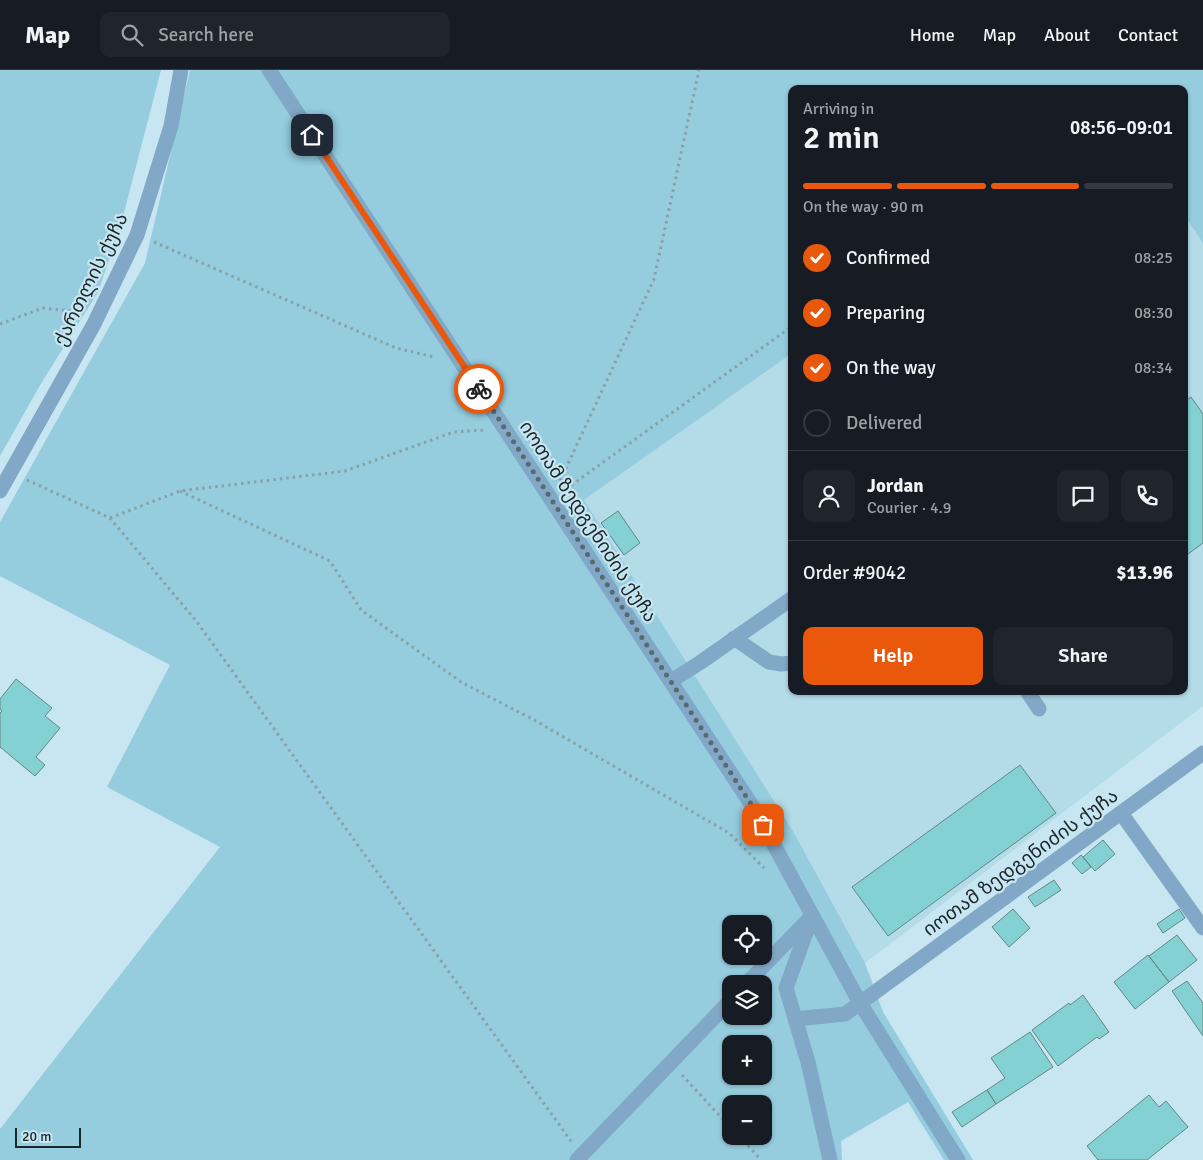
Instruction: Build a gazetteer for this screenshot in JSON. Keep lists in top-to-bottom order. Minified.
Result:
{"streets":{"street":["ქართლის ქუჩა","იოთამ ზედგენიძის ქუჩა"]},"scale_bar":"20 m","page":{"header":"Map","search":"Search here","nav":["Home","Map","About","Contact"],"heading":["2 min","Arriving in","08:56–09:01"],"panel":["Jordan","Courier · 4.9","Order #9042","$13.96"],"bar":"On the way · 90 m","list":[["Confirmed","08:25"],["Preparing","08:30"],["On the way","08:34"],"Delivered"],"buttons":["Help","Share"],"map_buttons":["+","−"],"scale":"20 m"}}
